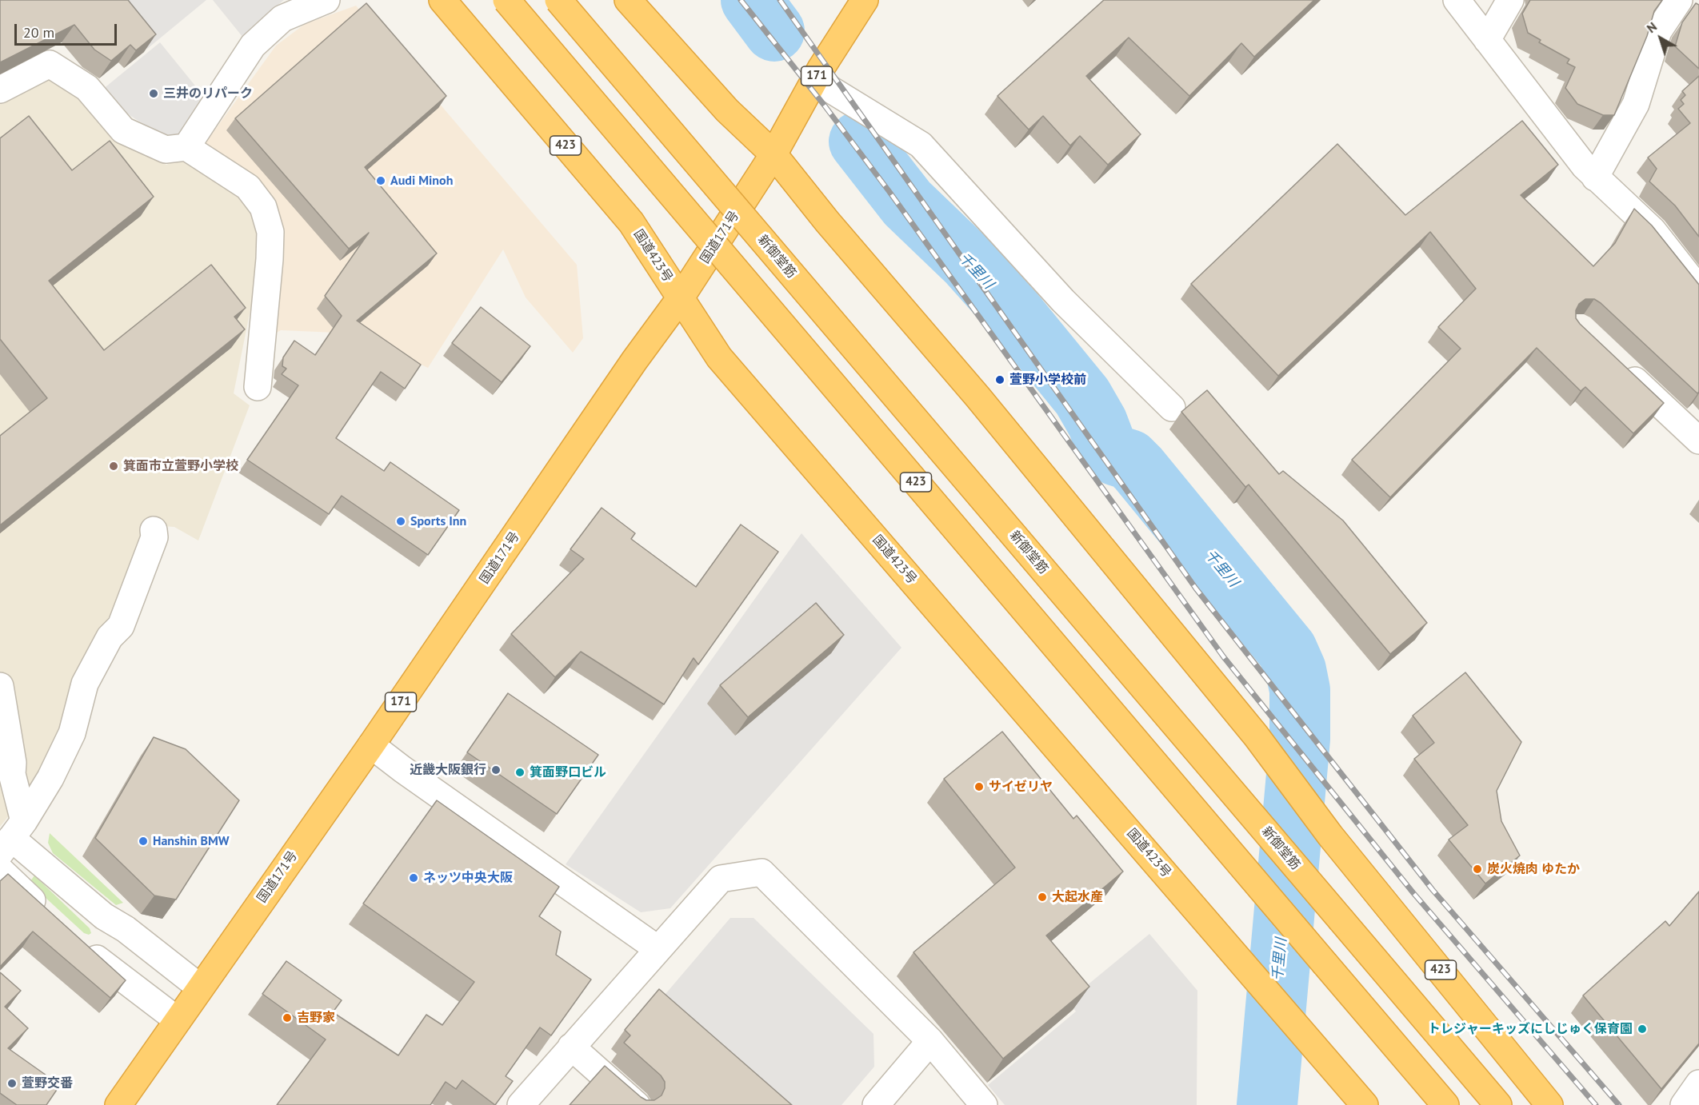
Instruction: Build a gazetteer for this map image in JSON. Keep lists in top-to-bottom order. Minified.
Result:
{"streets":{"highway":["171","423","国道171号","国道423号","新御堂筋"]},"crossings":[["423","国道171号"],["国道171号","国道423号"]],"water":["千里川"],"places":["三井のリパーク","Audi Minoh","萱野小学校前","箕面市立萱野小学校","Sports Inn","近畿大阪銀行","箕面野口ビル","サイゼリヤ","Hanshin BMW","炭火焼肉 ゆたか","ネッツ中央大阪","大起水産","吉野家","トレジャーキッズにしじゅく保育園","萱野交番"],"scale_bar":"20 m","north":"top left"}
